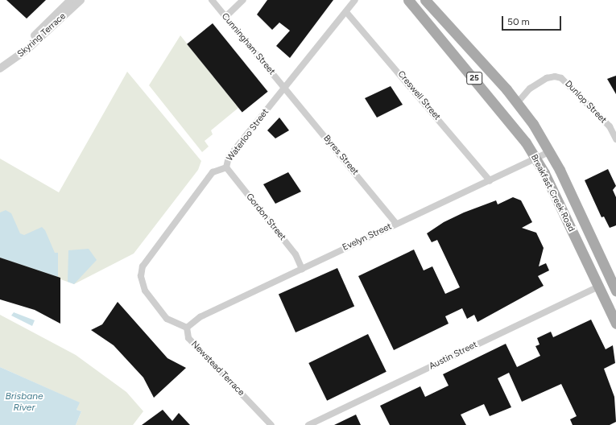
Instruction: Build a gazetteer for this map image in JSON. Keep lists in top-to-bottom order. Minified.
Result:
{"streets":{"main road":["25","Breakfast Creek Road"],"street":["Skyring Terrace","Cunningham Street","Creswell Street","Dunlop Street","Waterloo Street","Byres Street","Gordon Street","Evelyn Street","Austin Street","Newstead Terrace"]},"crossings":[["Cunningham Street","Waterloo Street"],["Cunningham Street","Byres Street"],["Creswell Street","Waterloo Street"],["Creswell Street","Evelyn Street"],["Dunlop Street","Breakfast Creek Road"],["Waterloo Street","Byres Street"],["Waterloo Street","Gordon Street"],["Waterloo Street","Evelyn Street"],["Waterloo Street","Newstead Terrace"],["Byres Street","Evelyn Street"],["Breakfast Creek Road","Evelyn Street"],["Breakfast Creek Road","Austin Street"],["Gordon Street","Evelyn Street"],["Evelyn Street","Newstead Terrace"]],"water":["Brisbane River"],"scale_bar":"50 m"}
